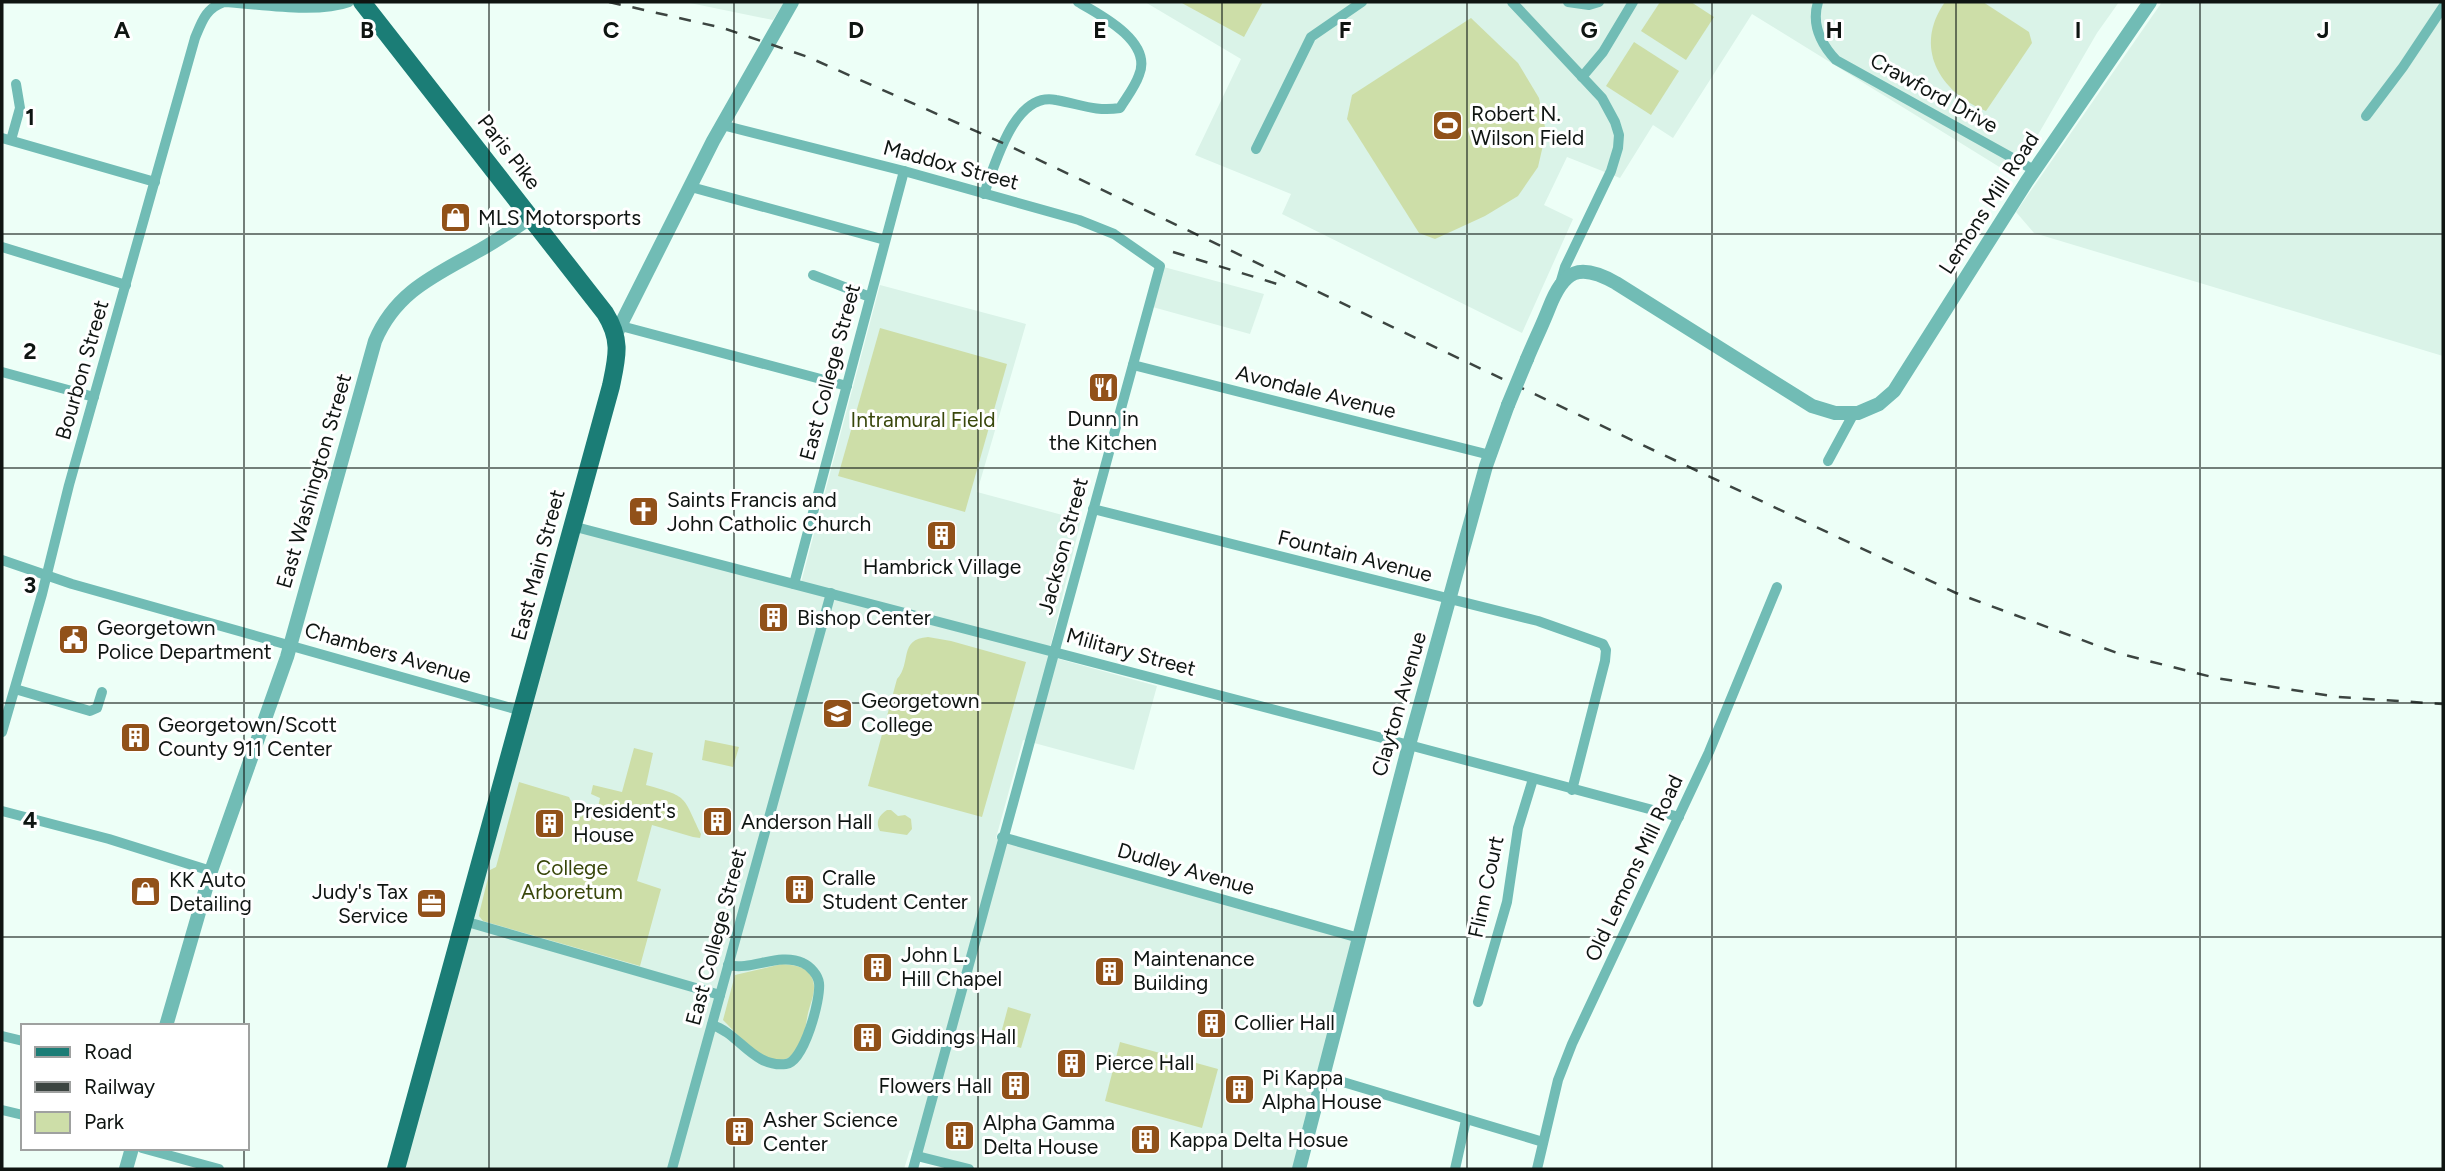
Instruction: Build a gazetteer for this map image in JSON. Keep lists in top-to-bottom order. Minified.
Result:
{"streets":{"main road":["Paris Pike","East Main Street"],"street":["Crawford Drive","Maddox Street","Lemons Mill Road","Bourbon Street","East College Street","Avondale Avenue","East Washington Street","Jackson Street","Fountain Avenue","Military Street","Chambers Avenue","Clayton Avenue","Old Lemons Mill Road","Dudley Avenue","Flinn Court"]},"crossings":[["Crawford Drive","Lemons Mill Road"],["Paris Pike","East Washington Street"],["Paris Pike","East Main Street"],["Maddox Street","East College Street"],["Maddox Street","Jackson Street"],["Maddox Street","East Main Street"],["Bourbon Street","Chambers Avenue"],["East College Street","Military Street"],["Avondale Avenue","Jackson Street"],["Avondale Avenue","Clayton Avenue"],["East Washington Street","Chambers Avenue"],["Jackson Street","Fountain Avenue"],["Jackson Street","Military Street"],["Jackson Street","Dudley Avenue"],["Fountain Avenue","Military Street"],["Fountain Avenue","Clayton Avenue"],["East Main Street","Military Street"],["East Main Street","Chambers Avenue"],["Military Street","Clayton Avenue"],["Military Street","Old Lemons Mill Road"],["Military Street","Flinn Court"],["Clayton Avenue","Dudley Avenue"]],"parks":["Intramural Field","College Arboretum"],"places":{"sports":["Robert N. Wilson Field"],"shop":["MLS Motorsports","KK Auto Detailing"],"restaurant":["Dunn in the Kitchen"],"church":["Saints Francis and John Catholic Church"],"building":["Hambrick Village","Bishop Center","Georgetown/Scott County 911 Center","Anderson Hall","President's House","Cralle Student Center","John L. Hill Chapel","Maintenance Building","Collier Hall","Giddings Hall","Pierce Hall","Flowers Hall","Pi Kappa Alpha House","Asher Science Center","Alpha Gamma Delta House","Kappa Delta Hosue"],"public building":["Georgetown Police Department"],"school or university":["Georgetown College"],"office":["Judy's Tax Service"]},"legend":["Road","Railway","Park"],"grid":{"columns":["A","B","C","D","E","F","G","H","I","J"],"rows":["1","2","3","4"]}}
